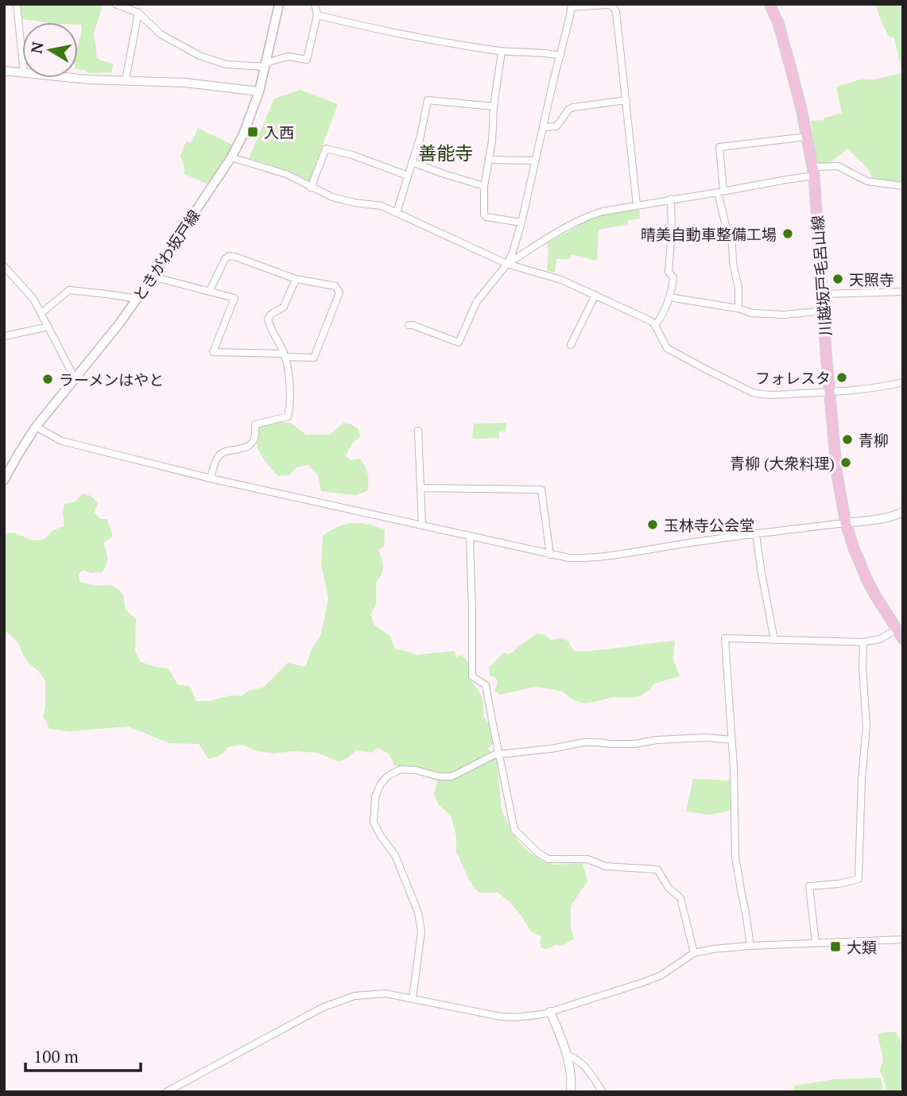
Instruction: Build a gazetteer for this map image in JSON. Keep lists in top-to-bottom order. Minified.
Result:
{"streets":{"main road":["ときがわ坂戸線","川越坂戸毛呂山線"]},"districts":["善能寺"],"places":{"transit":["入西","大類"],"other":["晴美自動車整備工場","天照寺","フォレスタ","ラーメンはやと","青柳","青柳 (大衆料理)","玉林寺公会堂"]},"scale_bar":"100 m","north":"left"}
